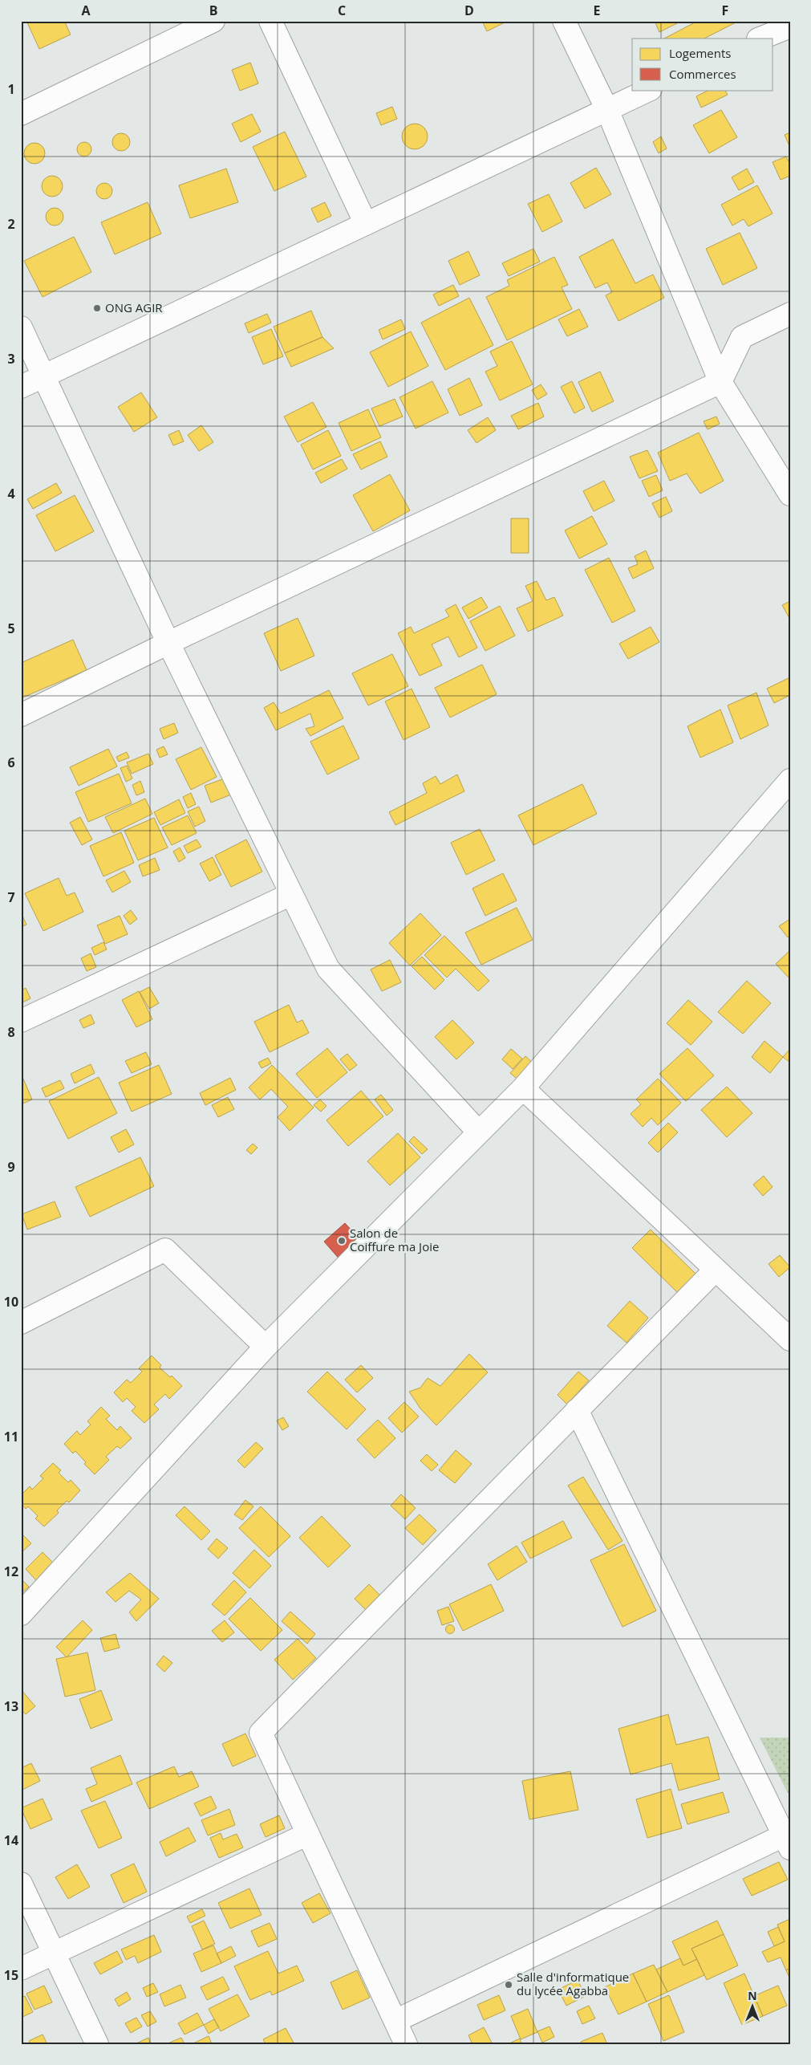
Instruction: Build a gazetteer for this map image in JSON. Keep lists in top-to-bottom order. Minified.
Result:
{"places":["ONG AGIR","Salon de Coiffure ma Joie","Salle d'informatique du lycée Agabba"],"legend":["Logements","Commerces"],"north":"top","grid":{"columns":["A","B","C","D","E","F"],"rows":["1","2","3","4","5","6","7","8","9","10","11","12","13","14","15"]}}
